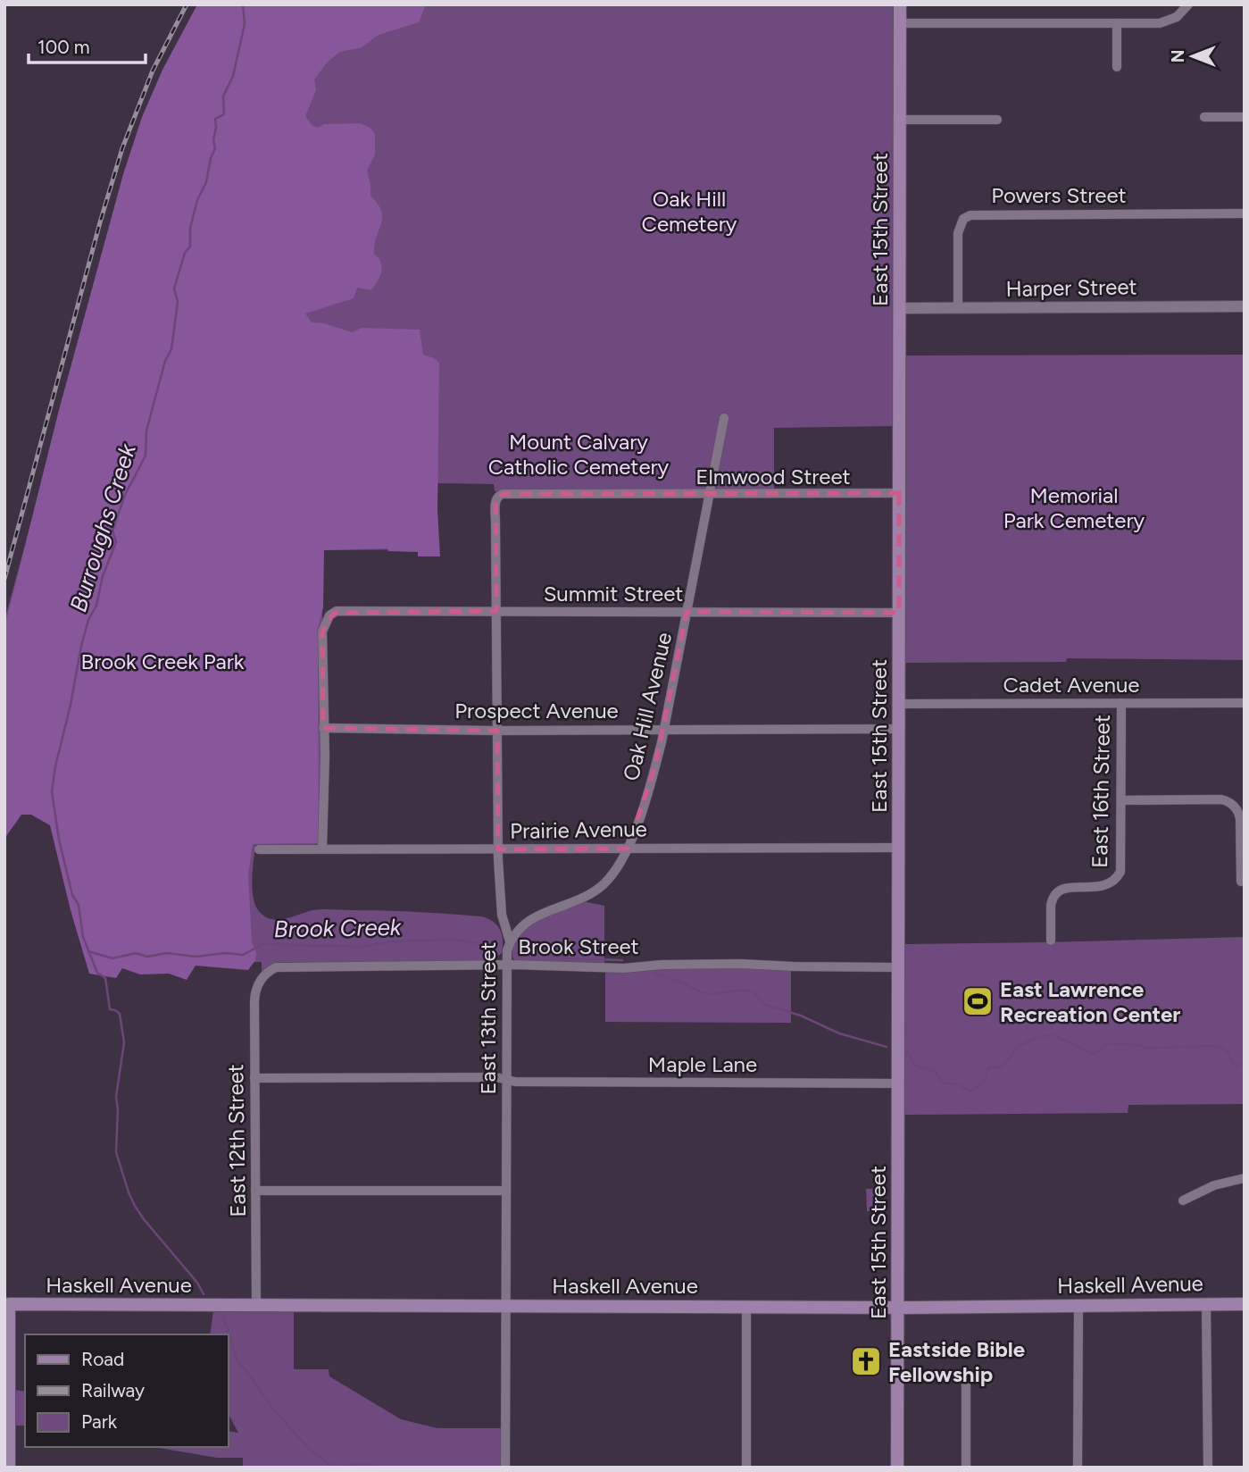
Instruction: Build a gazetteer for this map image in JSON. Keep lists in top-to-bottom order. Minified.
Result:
{"streets":{"main road":["East 15th Street","Haskell Avenue"],"street":["Powers Street","Harper Street","Elmwood Street","Summit Street","Cadet Avenue","Oak Hill Avenue","Prospect Avenue","East 16th Street","Prairie Avenue","Brook Street","East 13th Street","Maple Lane","East 12th Street"]},"crossings":[["Powers Street","Harper Street"],["East 15th Street","Harper Street"],["East 15th Street","Elmwood Street"],["East 15th Street","Summit Street"],["East 15th Street","Cadet Avenue"],["East 15th Street","Prospect Avenue"],["East 15th Street","Prairie Avenue"],["East 15th Street","Brook Street"],["East 15th Street","Maple Lane"],["East 15th Street","Haskell Avenue"],["Elmwood Street","Oak Hill Avenue"],["Elmwood Street","East 13th Street"],["Summit Street","Oak Hill Avenue"],["Summit Street","Prospect Avenue"],["Summit Street","East 13th Street"],["Cadet Avenue","East 16th Street"],["Oak Hill Avenue","Prospect Avenue"],["Oak Hill Avenue","Prairie Avenue"],["Oak Hill Avenue","East 13th Street"],["Prospect Avenue","East 13th Street"],["Prairie Avenue","East 13th Street"],["Brook Street","East 13th Street"],["Brook Street","East 12th Street"],["East 13th Street","Maple Lane"],["East 13th Street","Haskell Avenue"],["Maple Lane","East 12th Street"],["East 12th Street","Haskell Avenue"]],"water":["Burroughs Creek","Brook Creek"],"parks":["Oak Hill Cemetery","Mount Calvary Catholic Cemetery","Memorial Park Cemetery","Brook Creek Park"],"places":{"sports":["East Lawrence Recreation Center"],"church":["Eastside Bible Fellowship"]},"legend":["Road","Railway","Park"],"scale_bar":"100 m","north":"left"}
